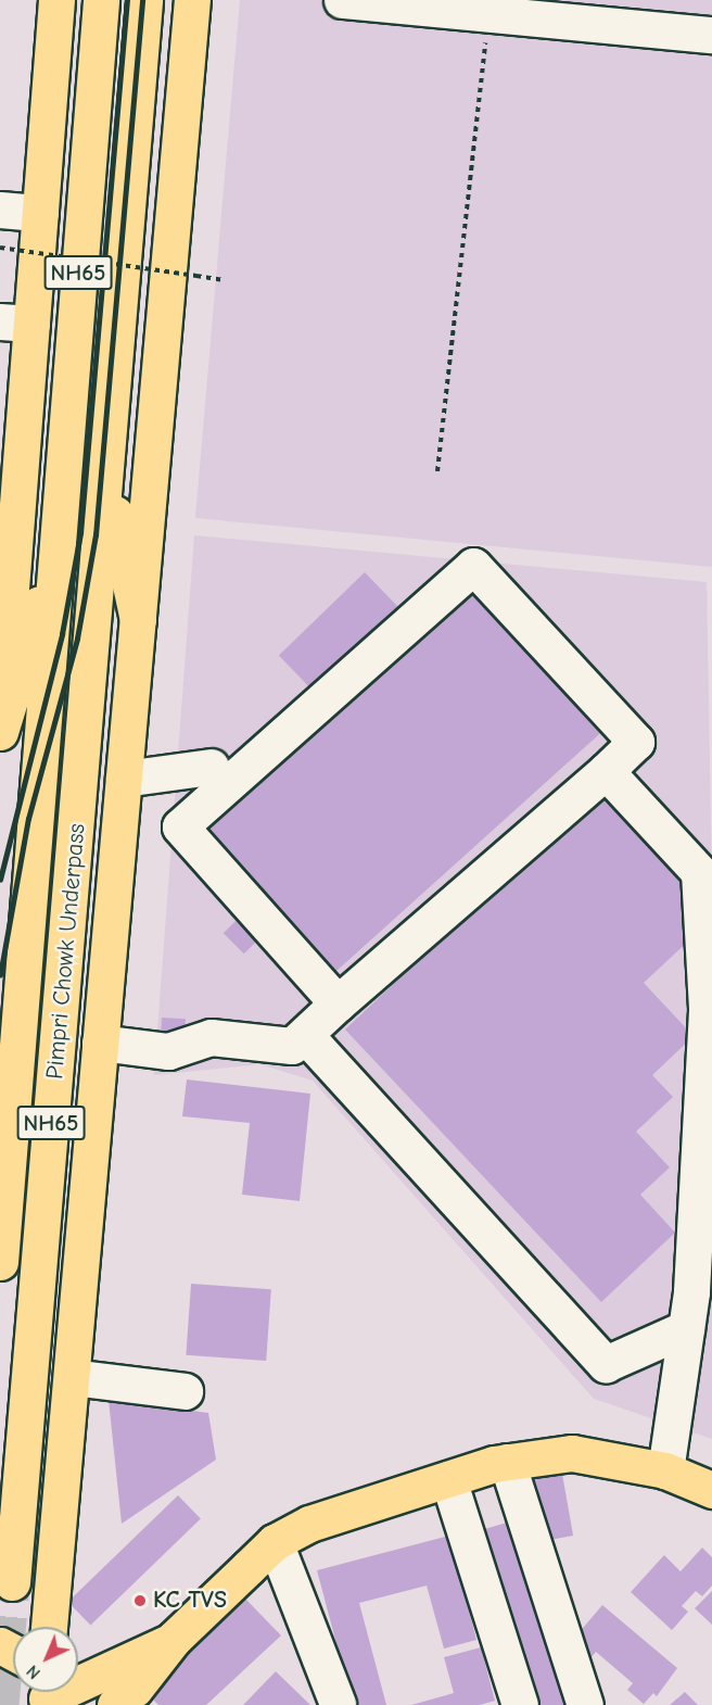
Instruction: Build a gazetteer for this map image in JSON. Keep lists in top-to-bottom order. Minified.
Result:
{"streets":{"main road":["NH65","Pimpri Chowk Underpass"]},"crossings":[["NH65","Pimpri Chowk Underpass"]],"places":["KC TVS"],"north":"bottom left"}
